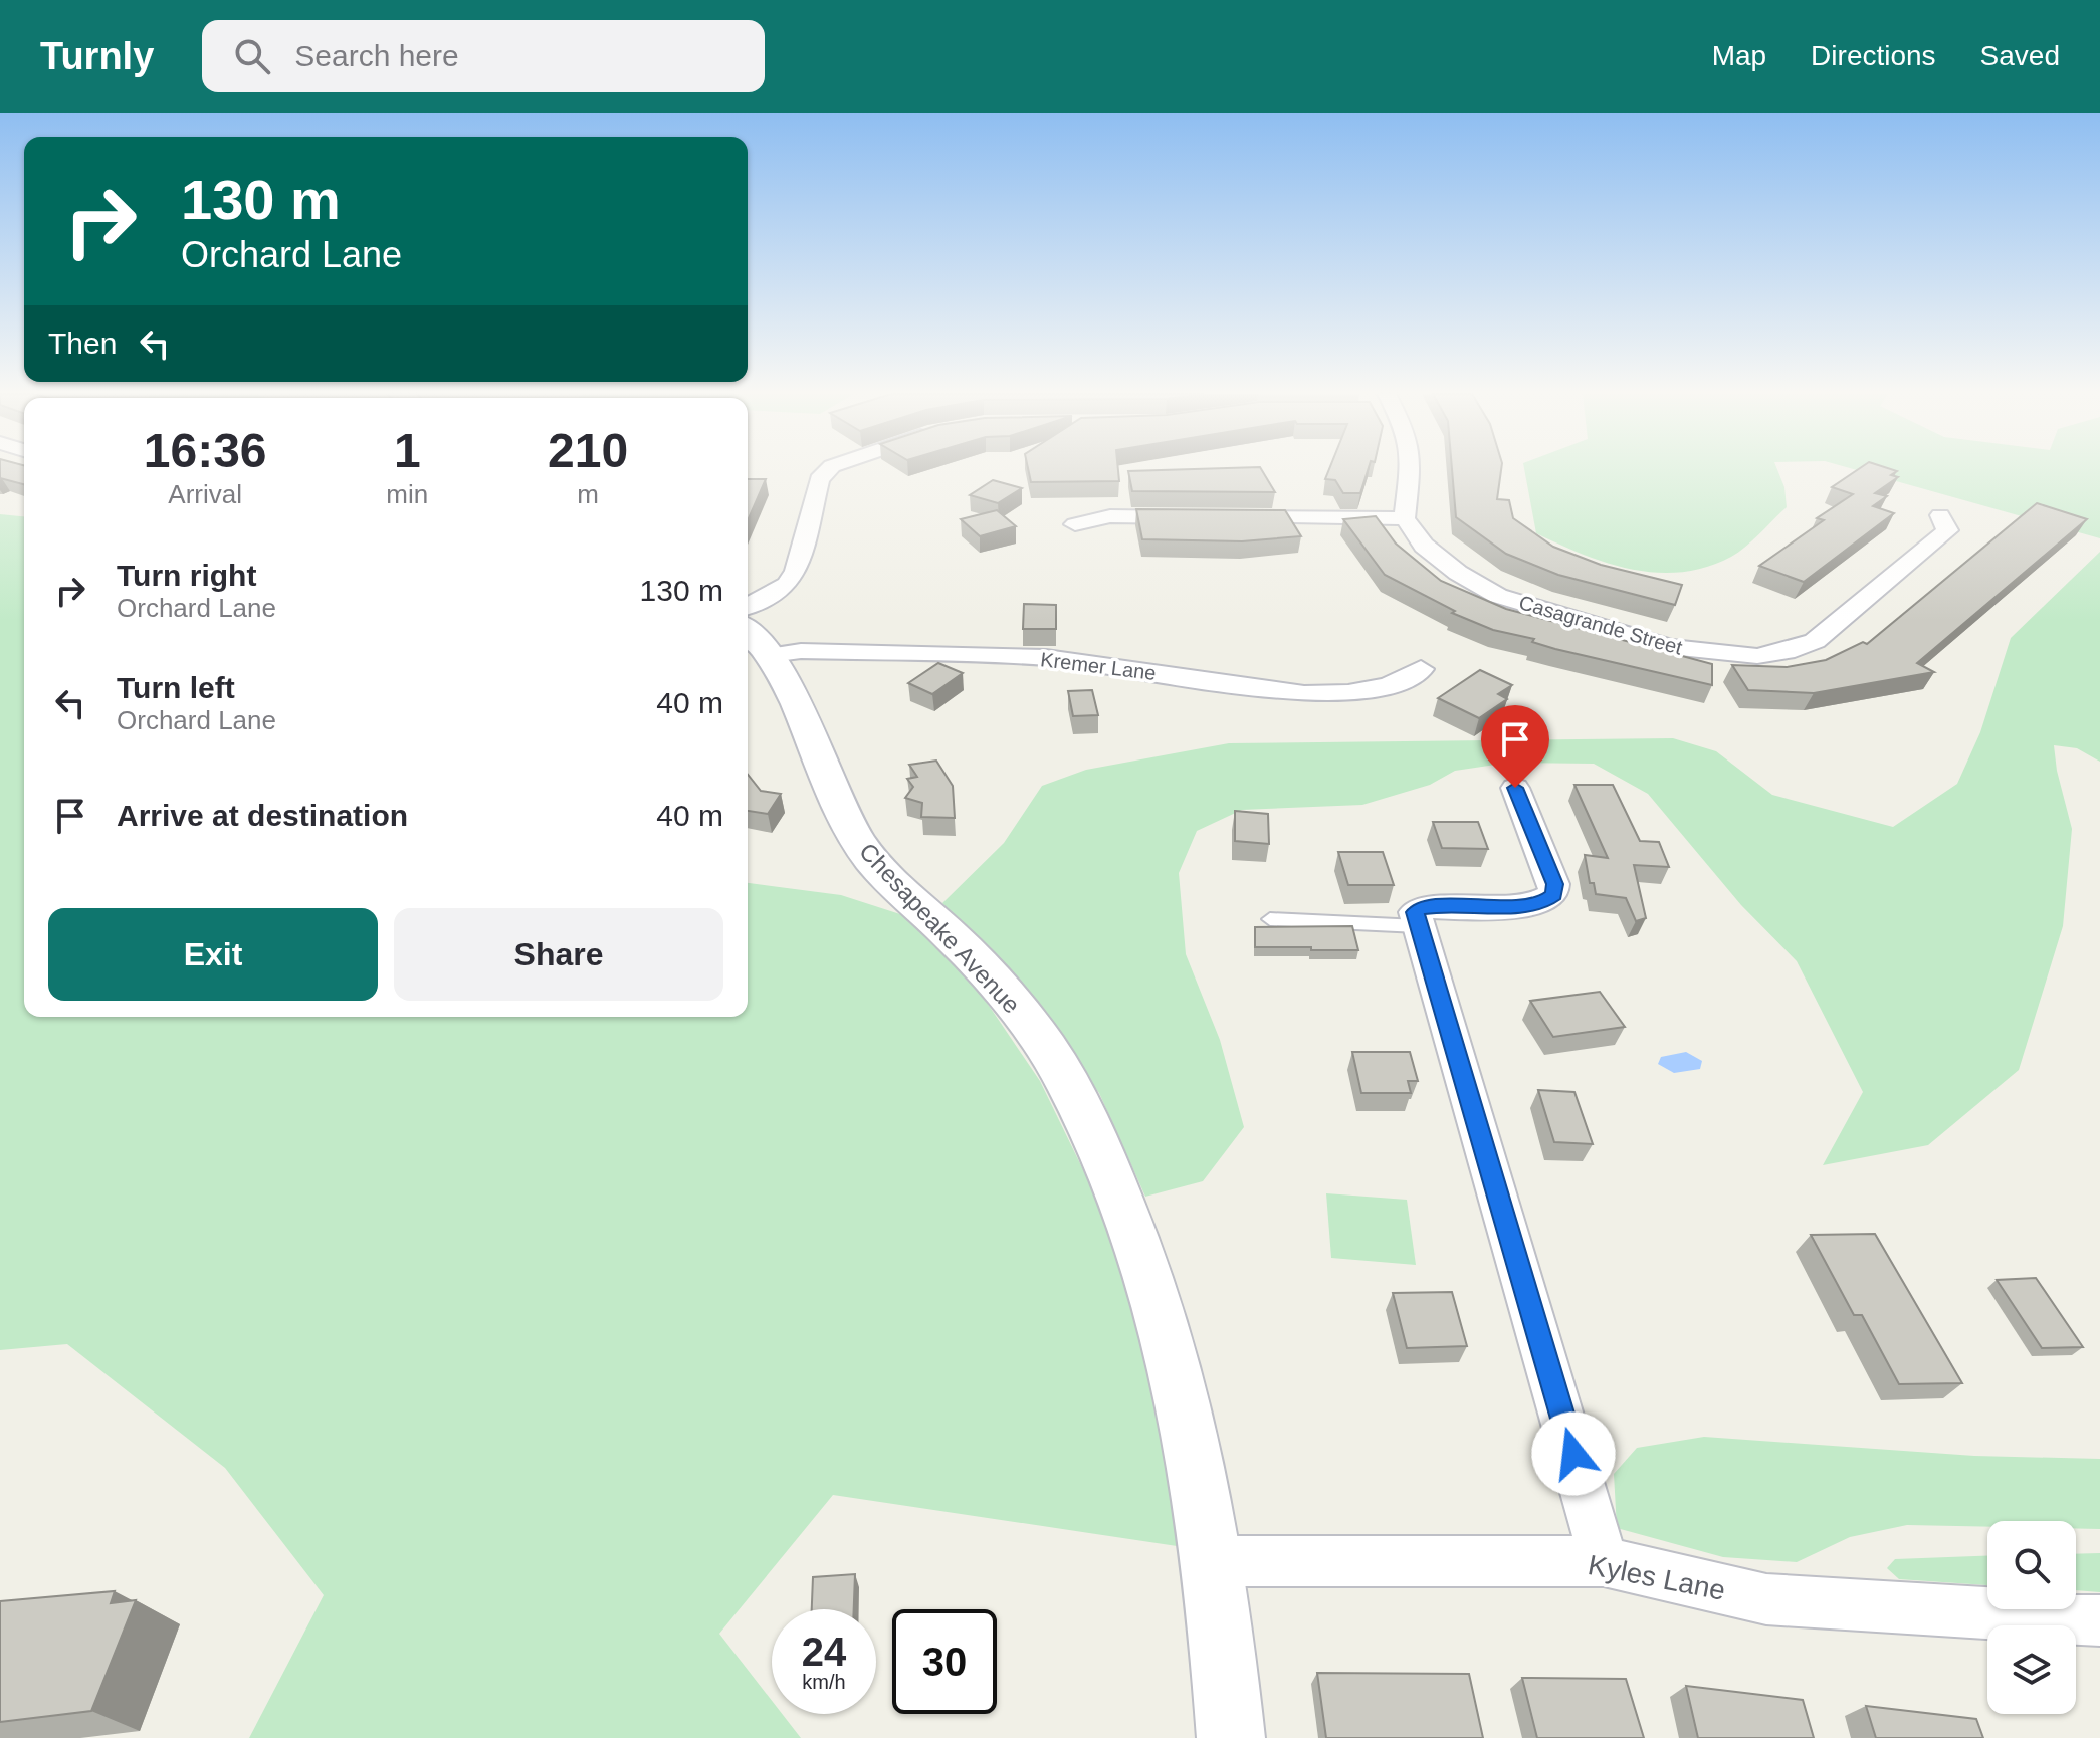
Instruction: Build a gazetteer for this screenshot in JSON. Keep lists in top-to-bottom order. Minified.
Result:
{"streets":{"street":["Casagrande Street","Kremer Lane","Chesapeake Avenue","Kyles Lane"]},"crossings":[["Kremer Lane","Chesapeake Avenue"],["Chesapeake Avenue","Kyles Lane"]],"page":{"header":"Turnly","search":"Search here","nav":["Map","Directions","Saved"],"turn":["130 m","Orchard Lane"],"then":"Then","eta":["16:36","Arrival","1","min","210","m"],"list":[{"name":"Turn right","note":"Orchard Lane","value":"130 m"},{"name":"Turn left","note":"Orchard Lane","value":"40 m"},{"name":"Arrive at destination","value":"40 m"}],"buttons":["Exit","Share"],"speed":"24 km/h","limit":"30"}}
